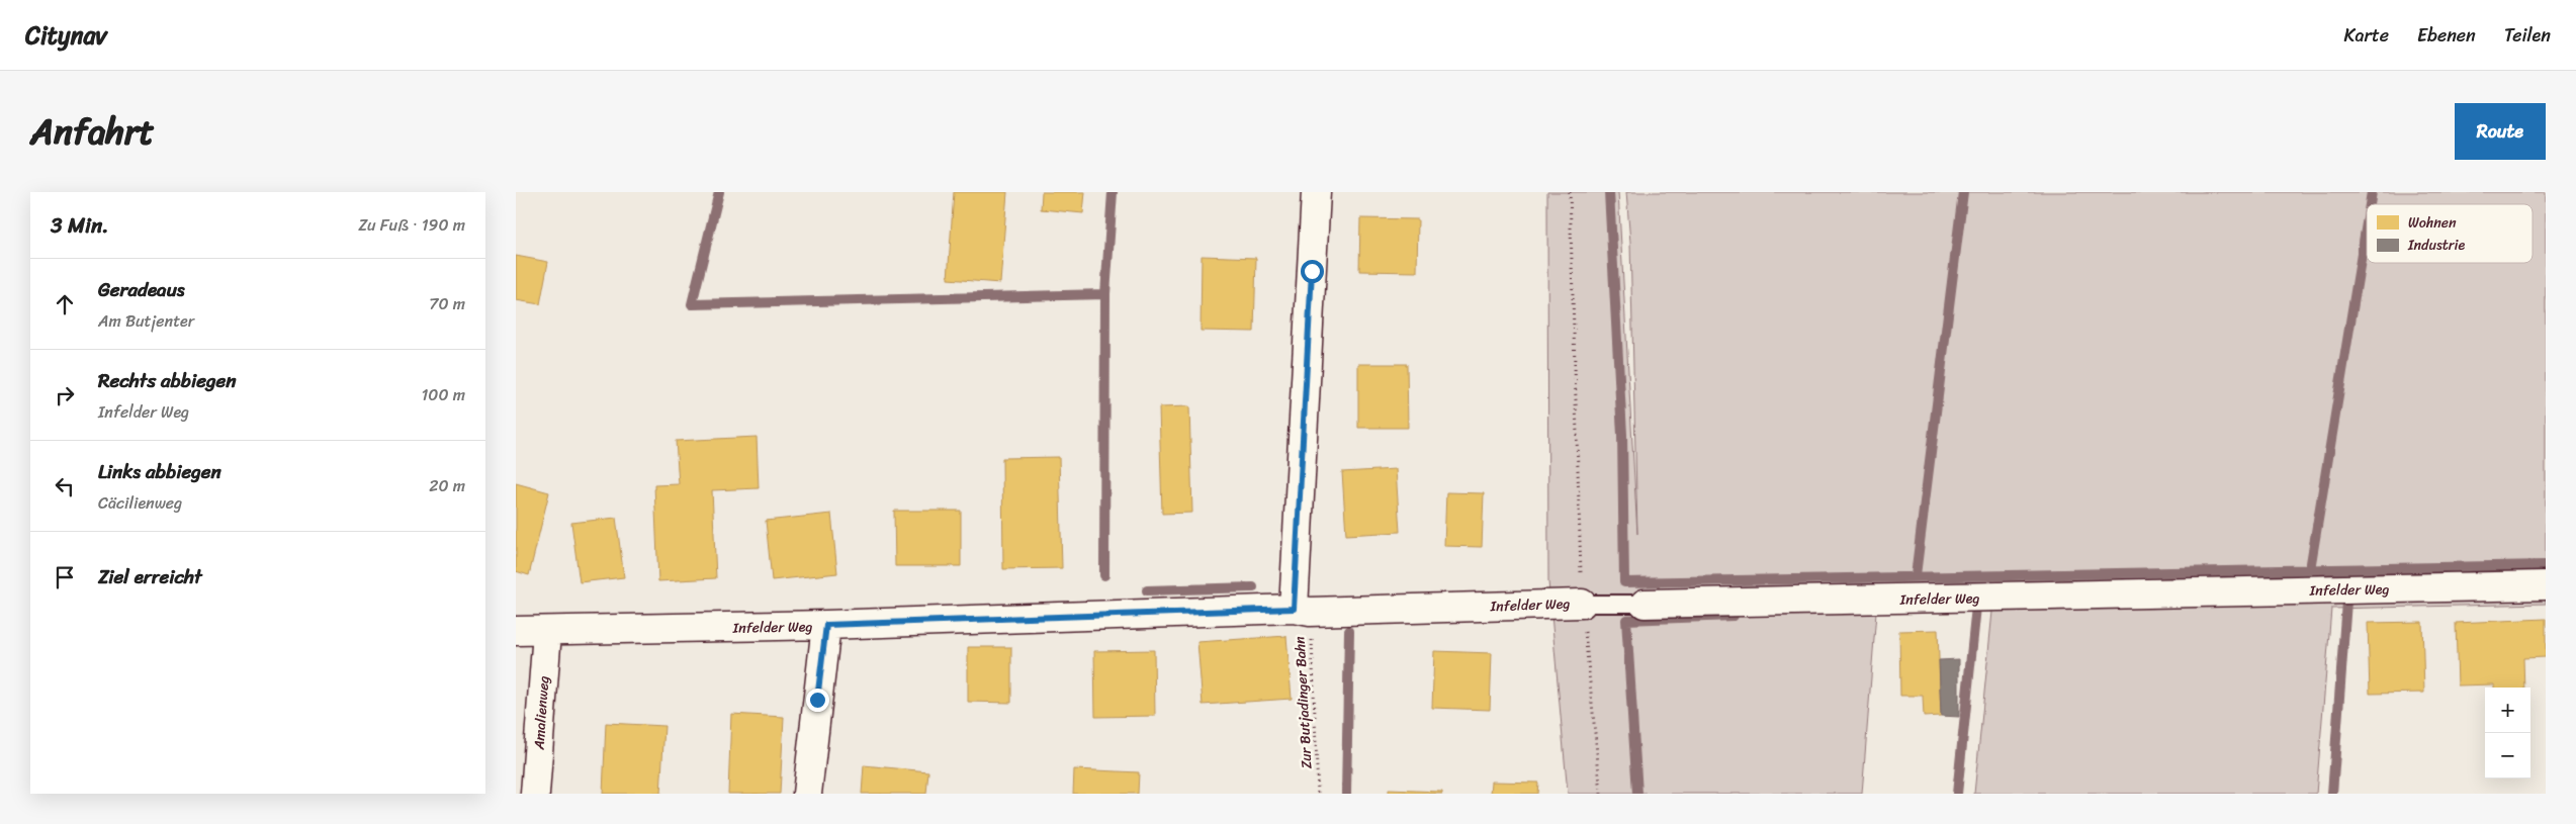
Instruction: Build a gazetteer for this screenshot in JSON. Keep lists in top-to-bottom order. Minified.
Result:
{"streets":{"street":["Infelder Weg","Amalienweg"],"path":["Zur Butjadinger Bahn"]},"crossings":[["Infelder Weg","Zur Butjadinger Bahn"],["Infelder Weg","Amalienweg"]],"legend":["Wohnen","Industrie"],"page":{"header":"Citynav","nav":["Karte","Ebenen","Teilen"],"title":"Anfahrt","buttons":"Route","heading":["3 Min.","Zu Fuß · 190 m"],"list":[["Geradeaus","Am Butjenter","70 m"],["Rechts abbiegen","Infelder Weg","100 m"],["Links abbiegen","Cäcilienweg","20 m"],"Ziel erreicht"],"map_buttons":["+","−"]}}
